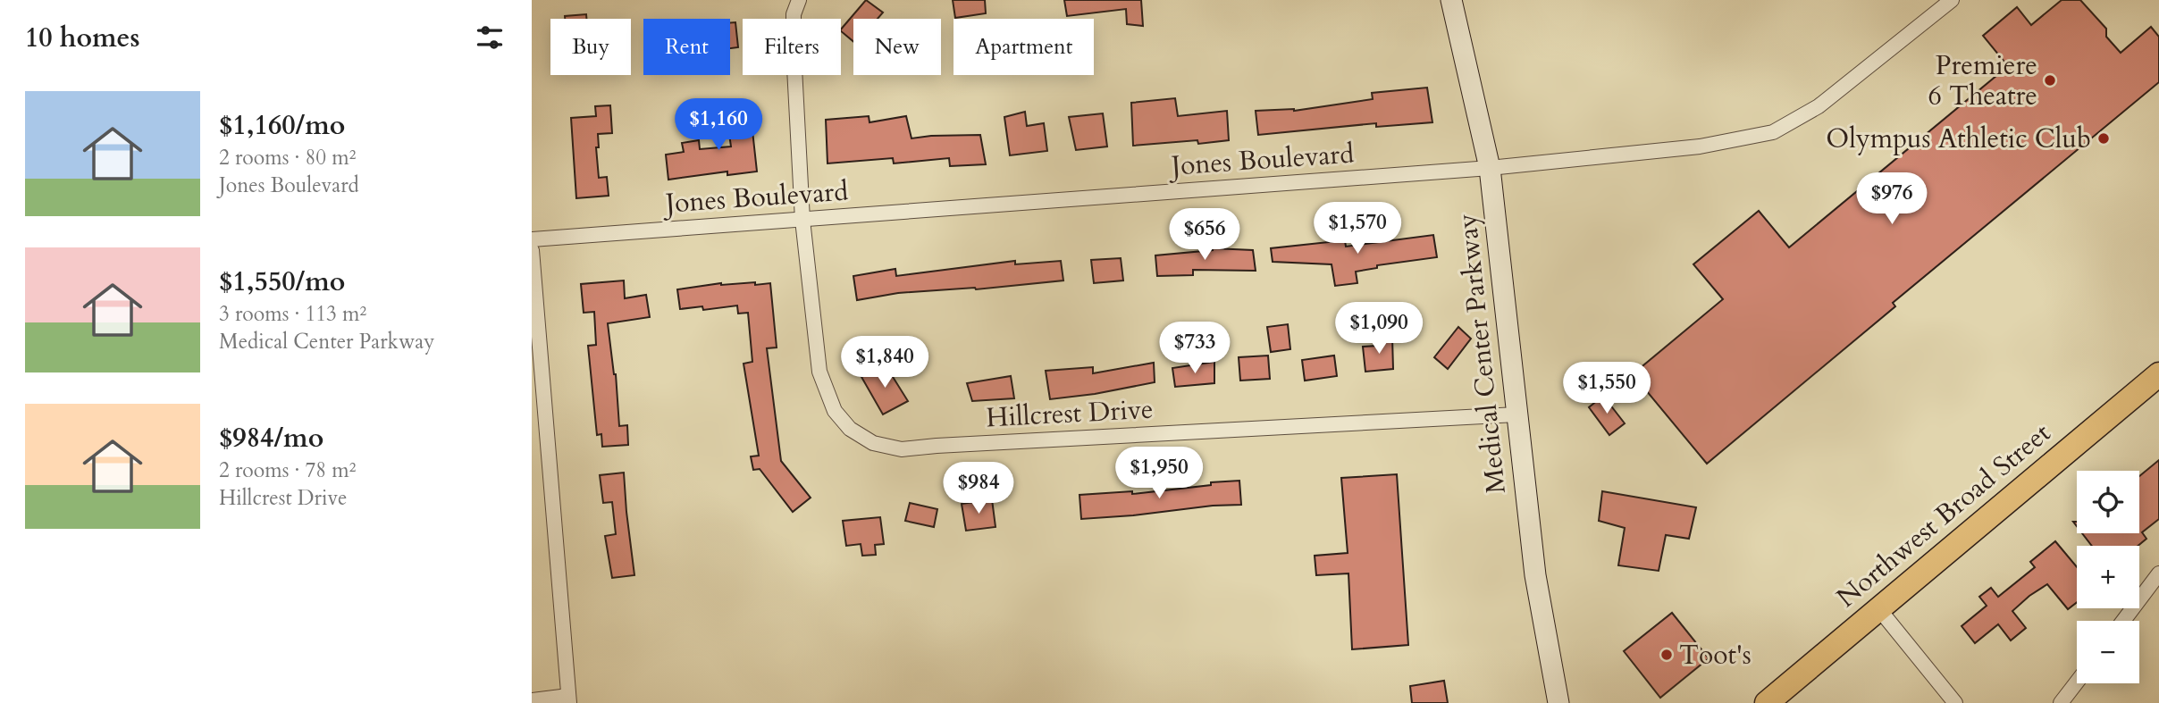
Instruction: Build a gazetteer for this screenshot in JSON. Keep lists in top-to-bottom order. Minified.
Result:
{"streets":{"main road":["Medical Center Parkway","Northwest Broad Street"],"street":["Jones Boulevard","Hillcrest Drive"]},"crossings":[["Jones Boulevard","Medical Center Parkway"],["Jones Boulevard","Hillcrest Drive"],["Medical Center Parkway","Hillcrest Drive"]],"places":["Premiere 6 Theatre","Olympus Athletic Club","Toot's"],"page":{"heading":"10 homes","chip":["Buy","Rent","Filters","New","Apartment"],"list":[{"name":"$1,160/mo","note":"2 rooms · 80 m² · Jones Boulevard"},{"name":"$1,550/mo","note":"3 rooms · 113 m² · Medical Center Parkway"},{"name":"$984/mo","note":"2 rooms · 78 m² · Hillcrest Drive"}],"price":["$1,160","$976","$1,570","$656","$1,090","$733","$1,840","$1,550","$1,950","$984"],"map_buttons":["+","−"]}}
